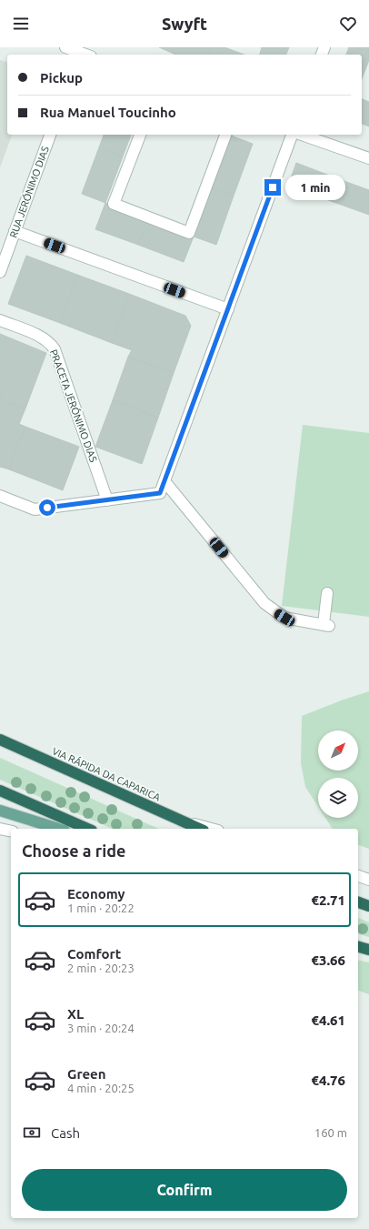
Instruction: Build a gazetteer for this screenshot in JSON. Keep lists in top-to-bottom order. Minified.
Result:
{"streets":{"highway":["VIA RÁPIDA DA CAPARICA"],"street":["RUA JERÓNIMO DIAS","PRACETA JERÓNIMO DIAS"]},"north":"top right","page":{"header":"Swyft","banner":["Pickup","Rua Manuel Toucinho"],"bubble":"1 min","heading":"Choose a ride","list":[{"name":"Economy","note":"1 min · 20:22","value":"€2.71"},{"name":"Comfort","note":"2 min · 20:23","value":"€3.66"},{"name":"XL","note":"3 min · 20:24","value":"€4.61"},{"name":"Green","note":"4 min · 20:25","value":"€4.76"}],"pay":["Cash","160 m"],"buttons":"Confirm"}}
